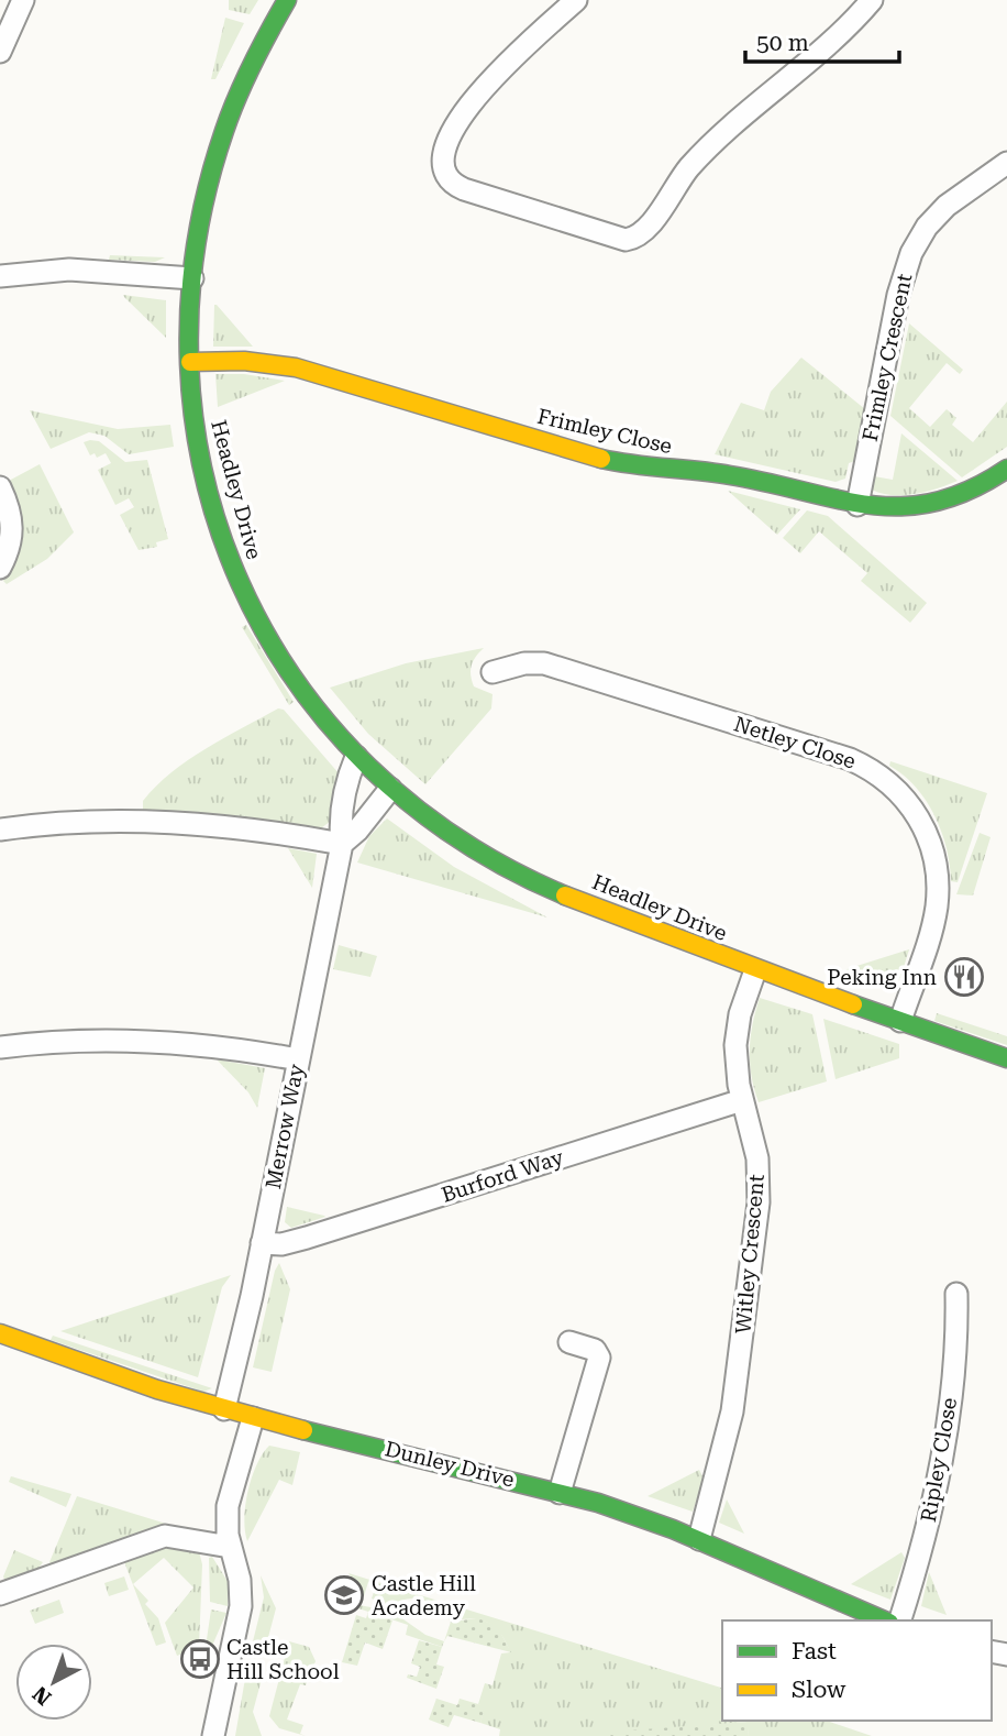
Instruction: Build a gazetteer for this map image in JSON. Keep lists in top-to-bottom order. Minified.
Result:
{"streets":{"street":["Frimley Crescent","Frimley Close","Headley Drive","Netley Close","Merrow Way","Burford Way","Witley Crescent","Ripley Close","Dunley Drive"]},"crossings":[["Frimley Crescent","Frimley Close"],["Frimley Close","Headley Drive"],["Headley Drive","Netley Close"],["Headley Drive","Merrow Way"],["Headley Drive","Witley Crescent"],["Merrow Way","Burford Way"],["Merrow Way","Dunley Drive"],["Burford Way","Witley Crescent"],["Witley Crescent","Dunley Drive"]],"places":{"restaurant":["Peking Inn"],"school or university":["Castle Hill Academy"],"bus stop":["Castle Hill School"]},"legend":["Fast","Slow"],"scale_bar":"50 m","north":"bottom left"}
